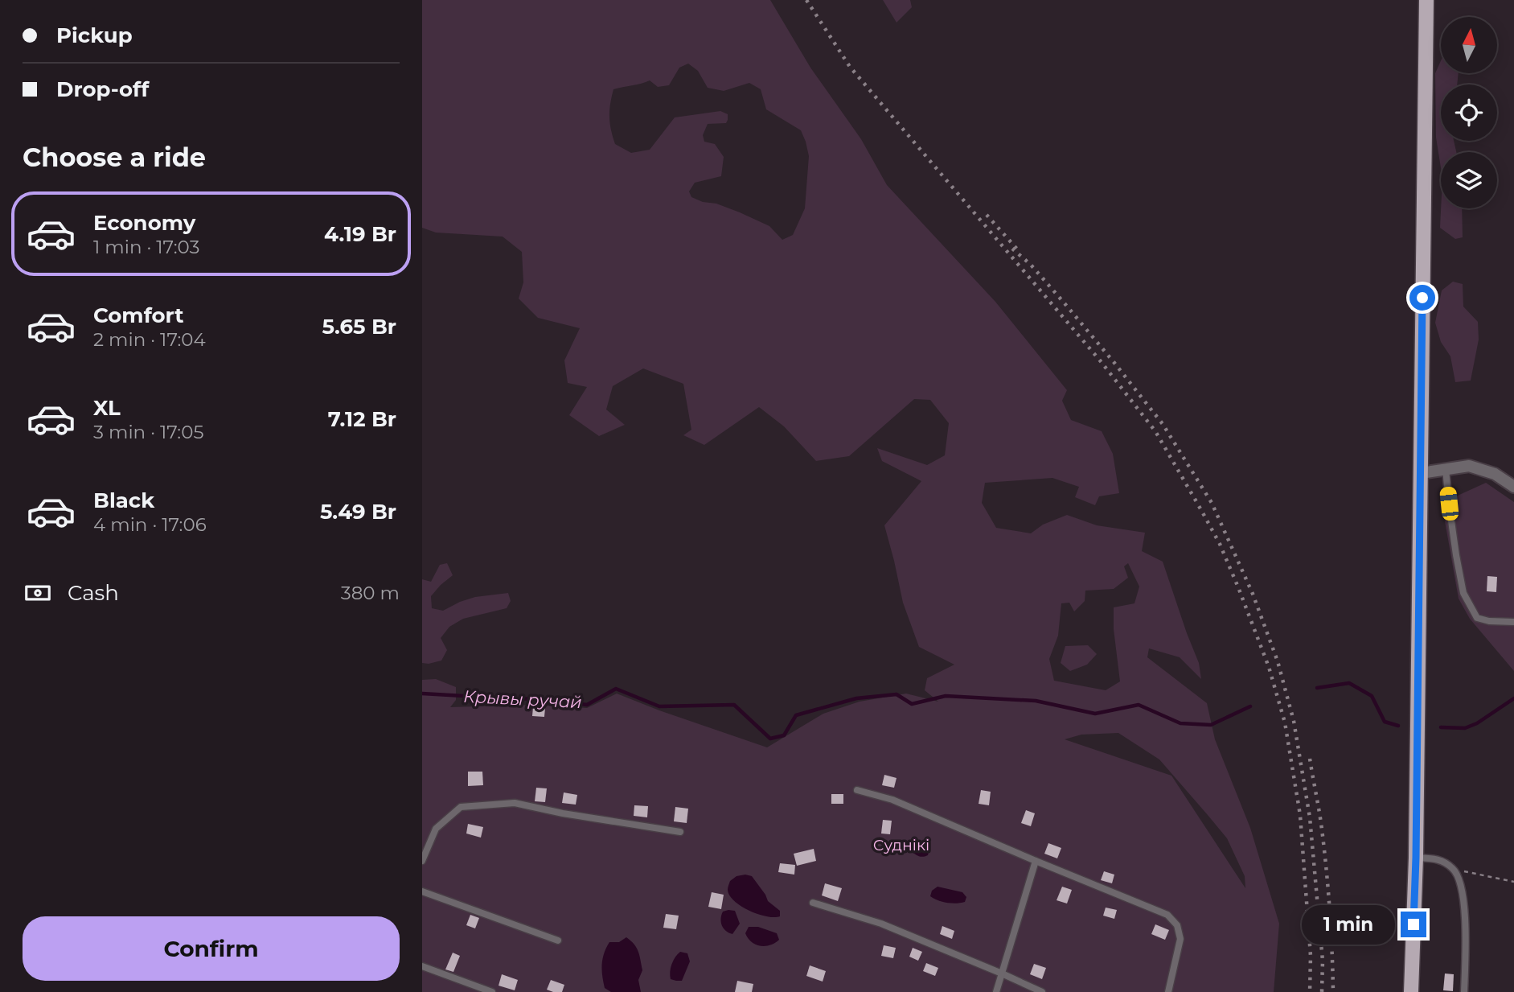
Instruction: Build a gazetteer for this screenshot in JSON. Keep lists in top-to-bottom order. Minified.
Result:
{"water":["Крывы ручай"],"parks":["Суднікі"],"north":"top","page":{"banner":["Pickup","Drop-off"],"heading":"Choose a ride","list":[{"name":"Economy","note":"1 min · 17:03","value":"4.19 Br"},{"name":"Comfort","note":"2 min · 17:04","value":"5.65 Br"},{"name":"XL","note":"3 min · 17:05","value":"7.12 Br"},{"name":"Black","note":"4 min · 17:06","value":"5.49 Br"}],"pay":["Cash","380 m"],"buttons":"Confirm","bubble":"1 min"}}
